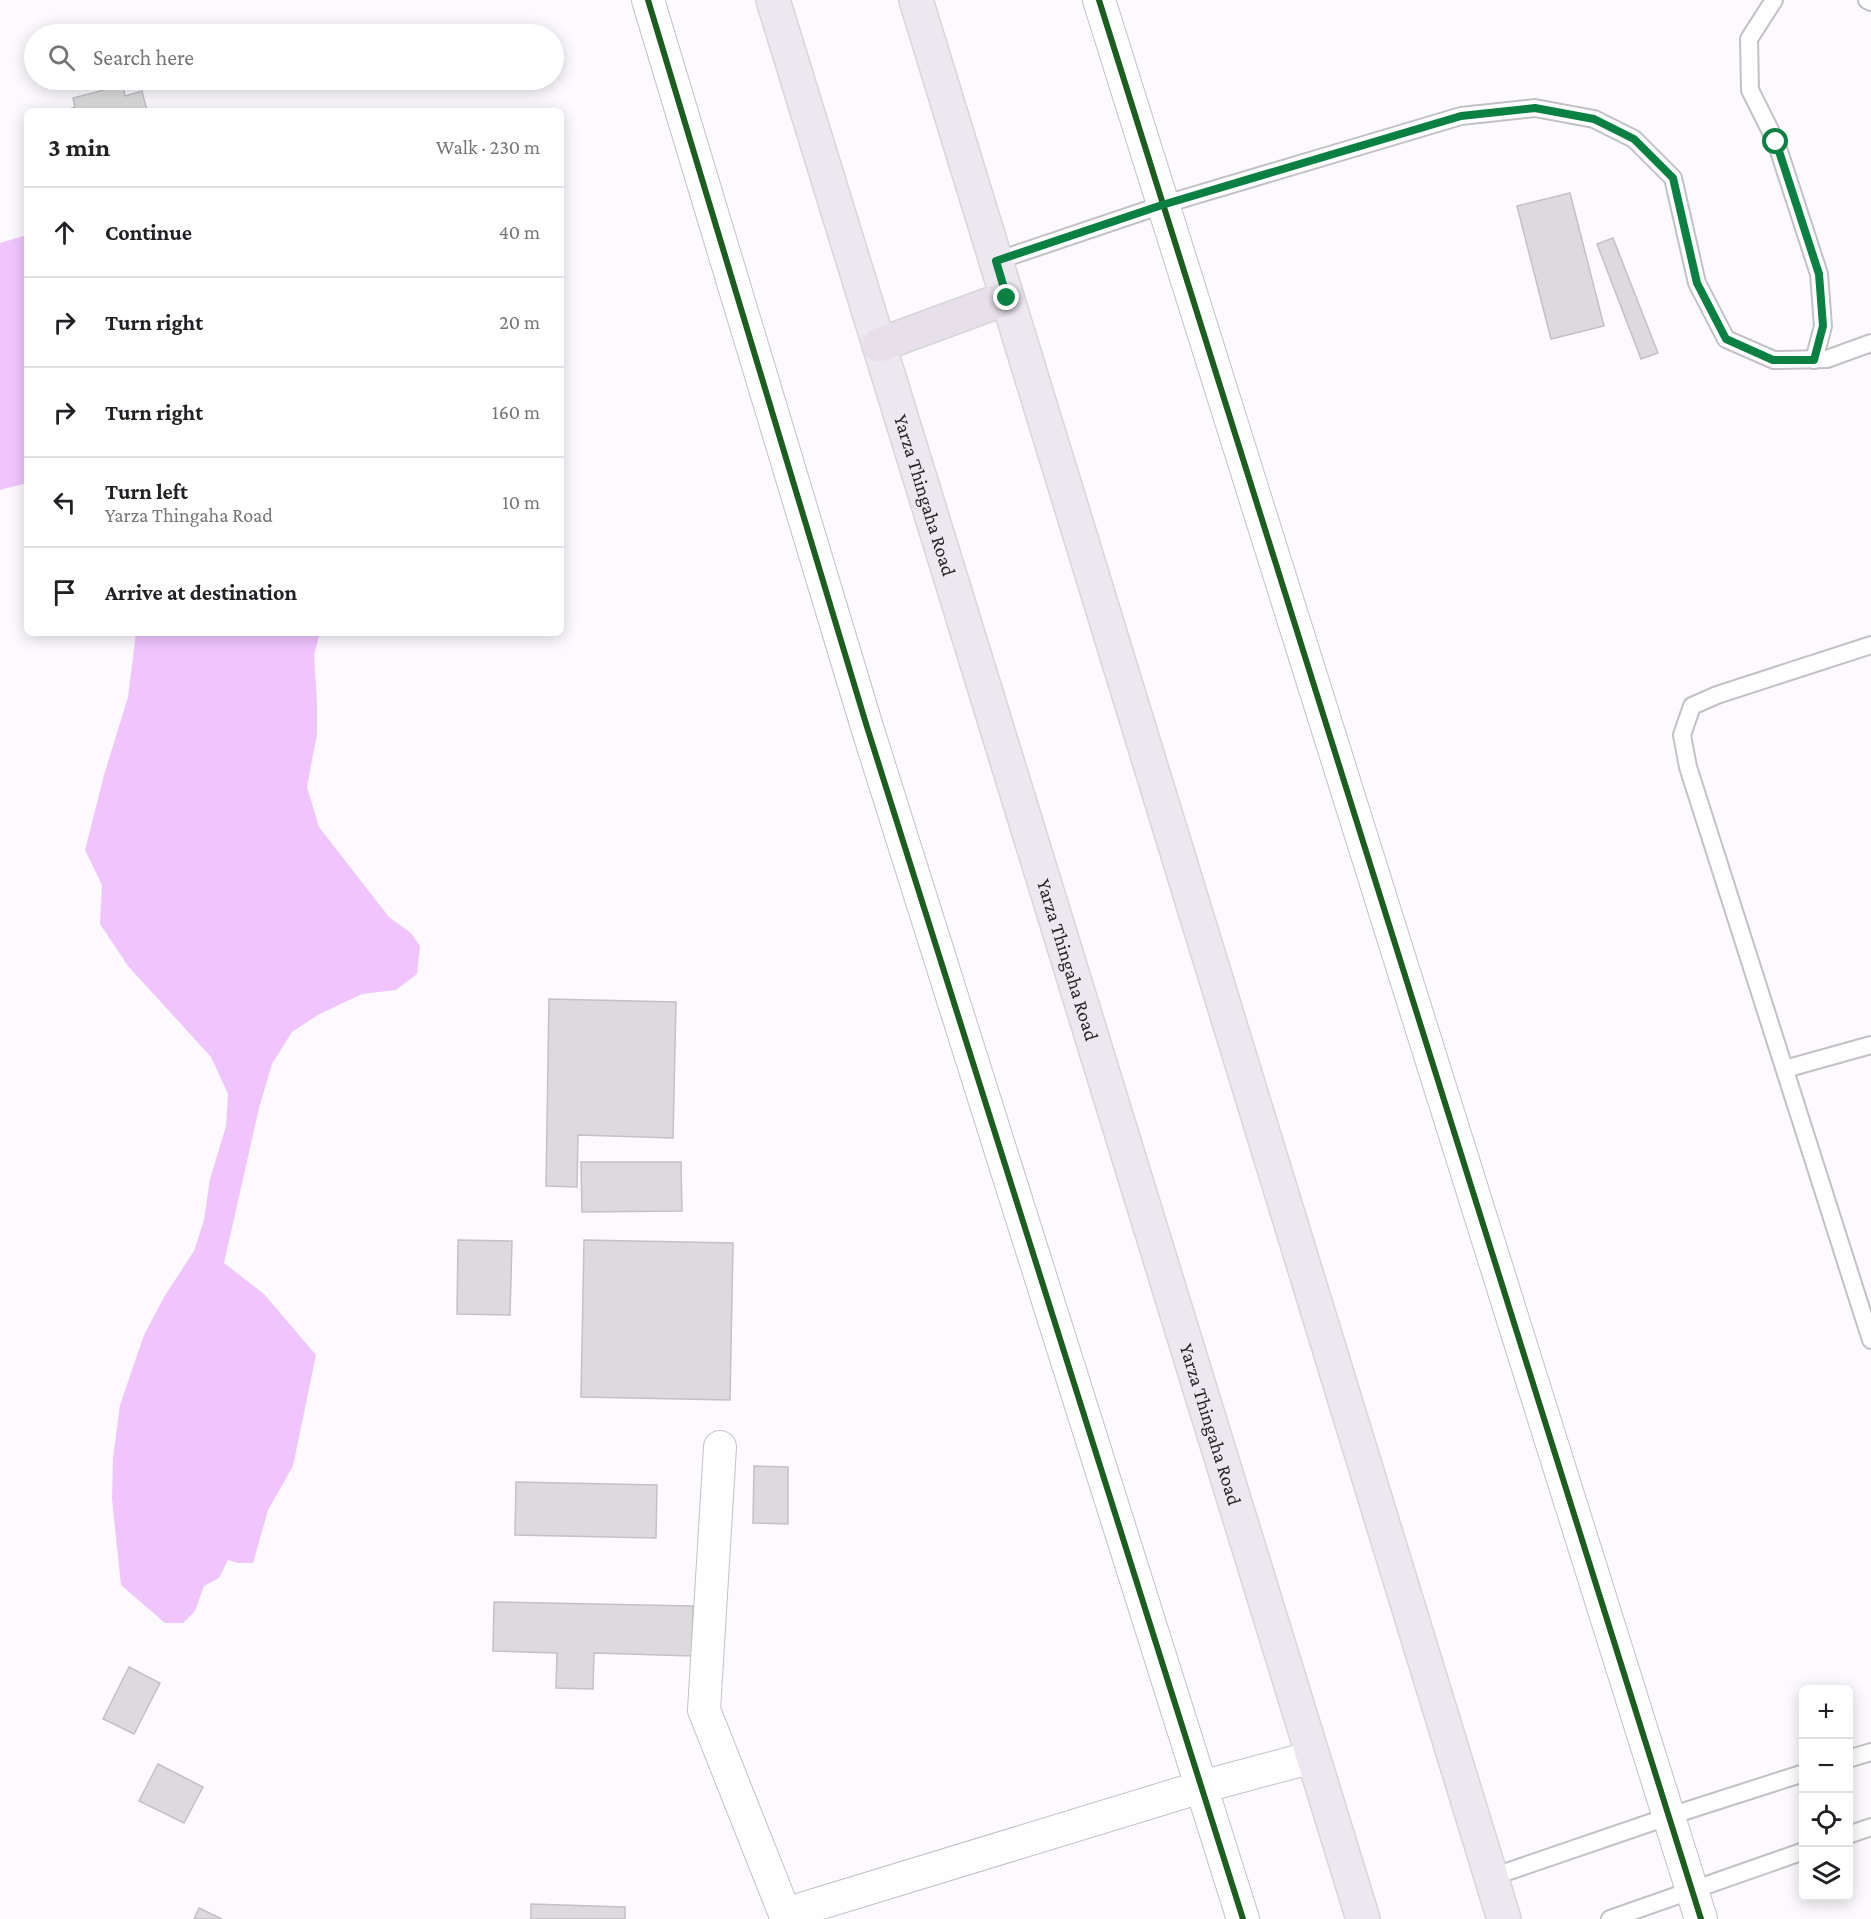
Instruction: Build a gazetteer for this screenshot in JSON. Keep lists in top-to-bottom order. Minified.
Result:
{"streets":{"main road":["Yarza Thingaha Road"]},"page":{"search":"Search here","heading":["3 min","Walk · 230 m"],"list":[["Continue","40 m"],["Turn right","20 m"],["Turn right","160 m"],["Turn left","Yarza Thingaha Road","10 m"],"Arrive at destination"],"map_buttons":["+","−"]}}
